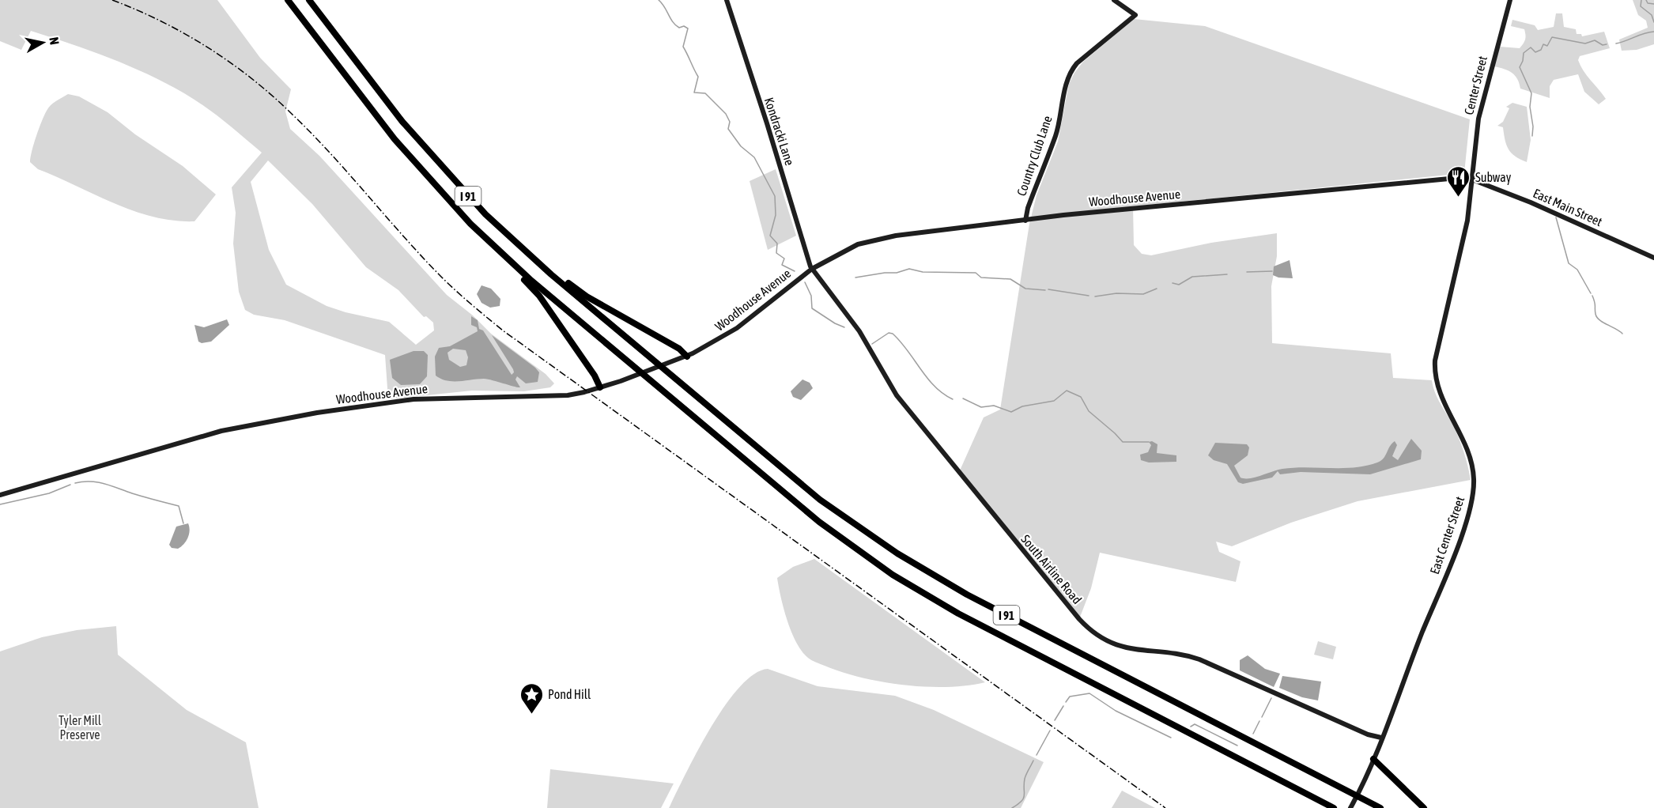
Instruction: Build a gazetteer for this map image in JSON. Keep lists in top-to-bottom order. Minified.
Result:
{"streets":{"highway":["I 91"],"main road":["Center Street","Kondracki Lane","Country Club Lane","Woodhouse Avenue","East Main Street","East Center Street","South Airline Road"]},"crossings":[["Center Street","Woodhouse Avenue"],["Center Street","East Main Street"],["Center Street","East Center Street"],["Kondracki Lane","Woodhouse Avenue"],["Kondracki Lane","South Airline Road"],["Country Club Lane","Woodhouse Avenue"],["Woodhouse Avenue","East Main Street"],["Woodhouse Avenue","East Center Street"],["Woodhouse Avenue","South Airline Road"],["East Main Street","East Center Street"],["East Center Street","South Airline Road"]],"parks":["Tyler Mill Preserve"],"places":{"restaurant":["Subway"],"place":["Pond Hill"]},"north":"right"}
